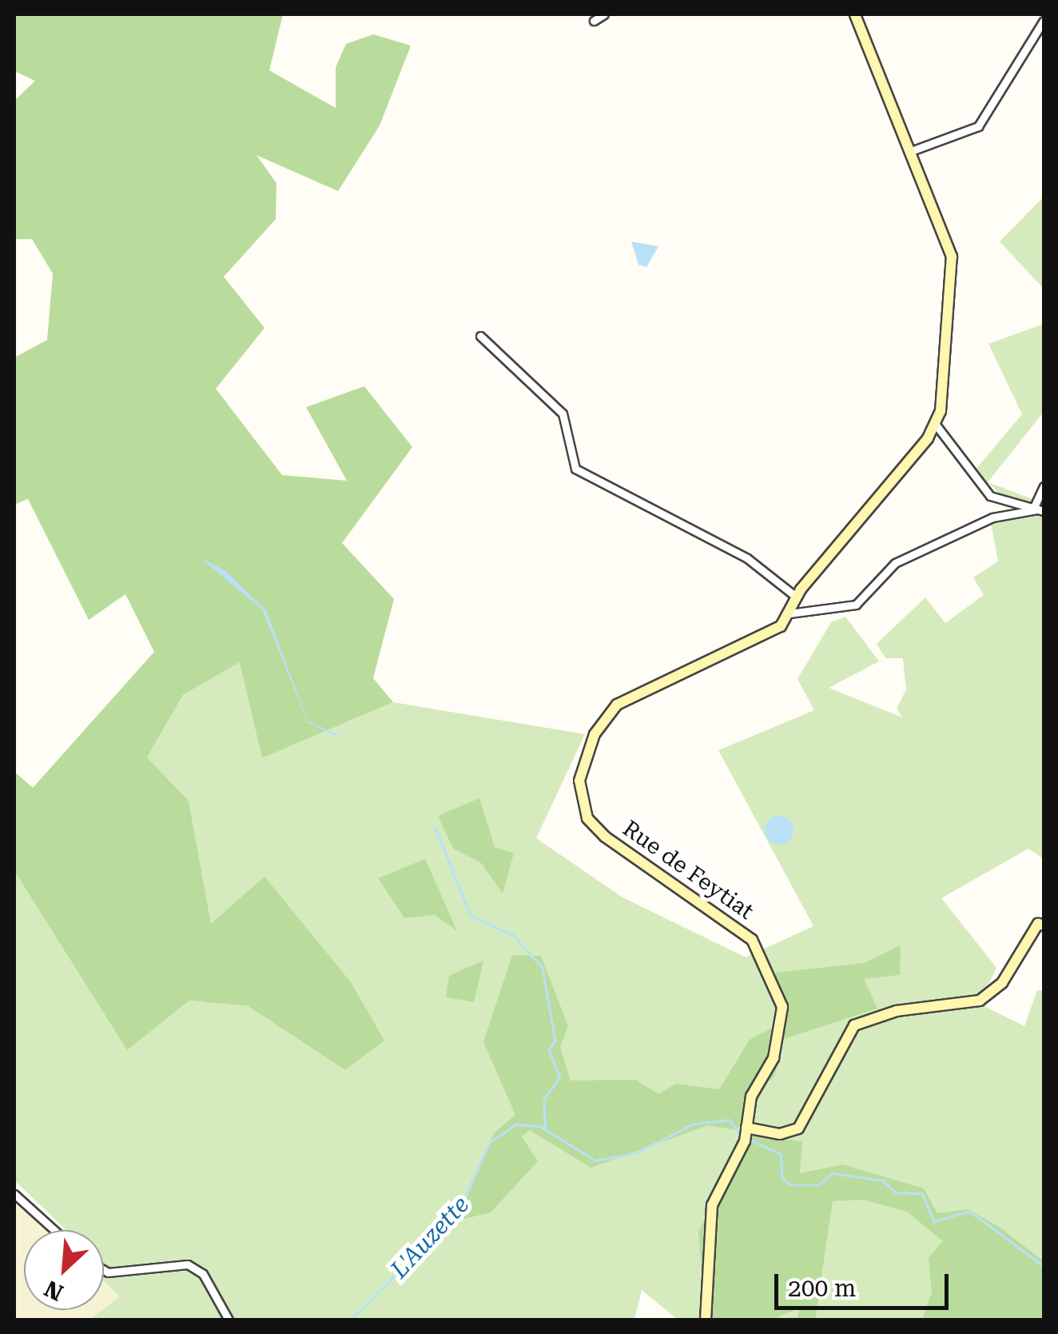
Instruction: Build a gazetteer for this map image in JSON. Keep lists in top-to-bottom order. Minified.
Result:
{"streets":{"street":["Rue de Feytiat"]},"water":["L'Auzette"],"scale_bar":"200 m","north":"bottom left"}
